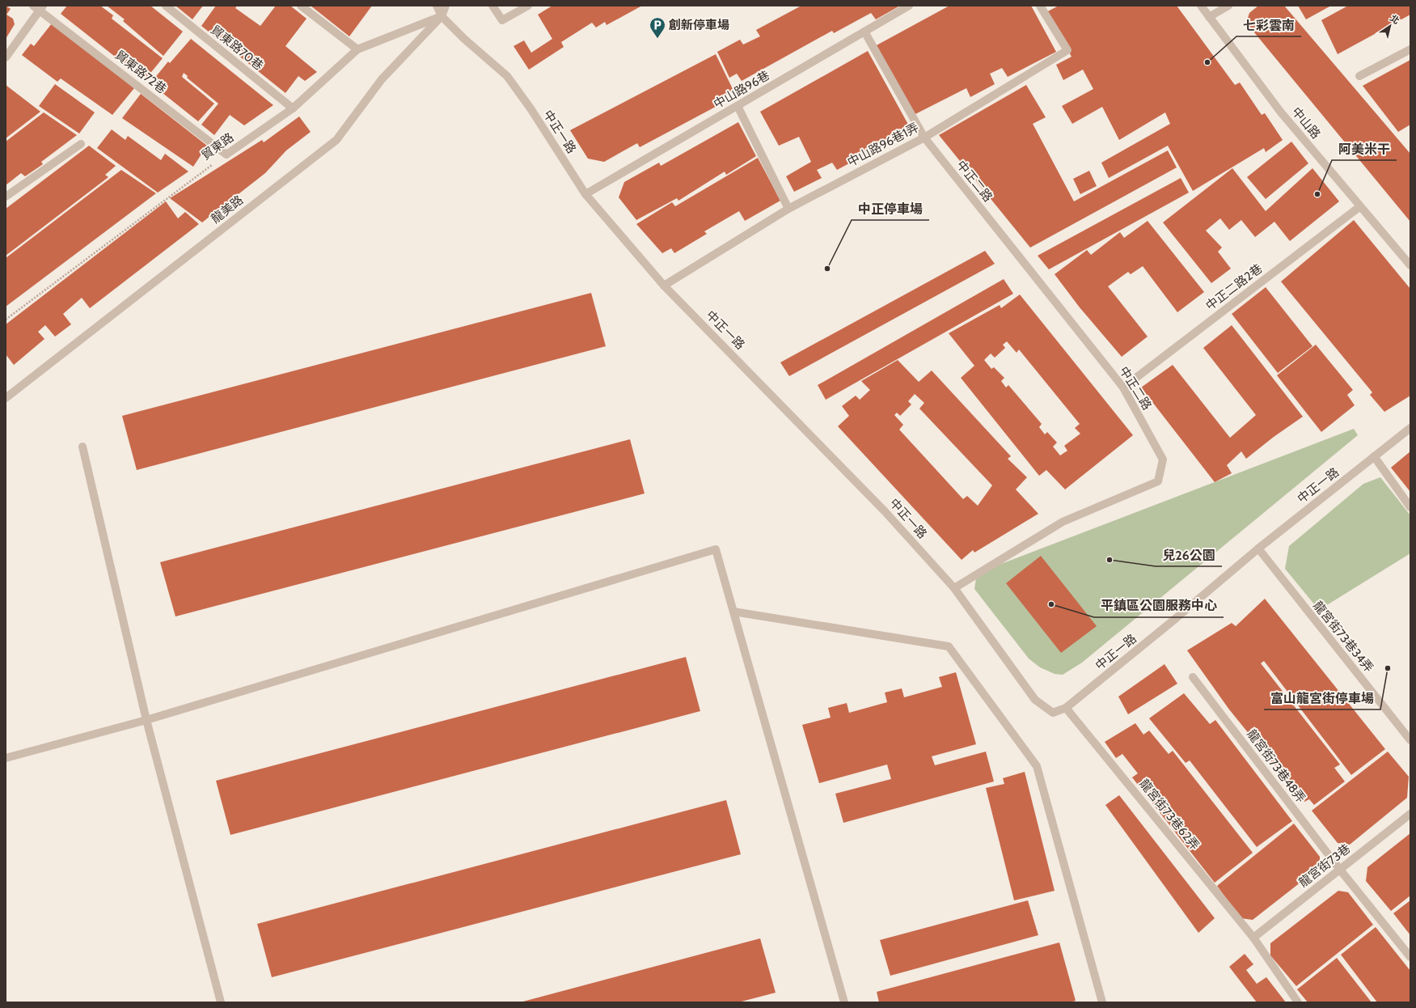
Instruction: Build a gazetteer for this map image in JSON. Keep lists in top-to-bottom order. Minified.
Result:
{"streets":{"street":["貿東路70巷","貿東路72巷","中山路96巷","中山路","中正一路","中山路96巷1弄","貿東路","中正二路","龍美路","中正二路2巷","龍宮街73巷34弄","龍宮街73巷48弄","龍宮街73巷62弄","龍宮街73巷"]},"crossings":[["貿東路70巷","貿東路"],["貿東路72巷","貿東路"],["中山路96巷","中正一路"],["中山路96巷","中正二路"],["中山路","中正二路2巷"],["中正一路","中山路96巷1弄"],["中正一路","貿東路"],["中正一路","中正二路"],["中正一路","龍美路"],["中正一路","龍宮街73巷34弄"],["中正一路","龍宮街73巷62弄"],["中山路96巷1弄","中正二路"],["貿東路","龍美路"],["中正二路","中正二路2巷"],["龍宮街73巷48弄","龍宮街73巷"],["龍宮街73巷62弄","龍宮街73巷"]],"places":{"parking":["創新停車場"],"other":["七彩雲南","阿美米干","中正停車場","兒26公園","平鎮區公園服務中心","富山龍宮街停車場"]},"north":"top right"}
